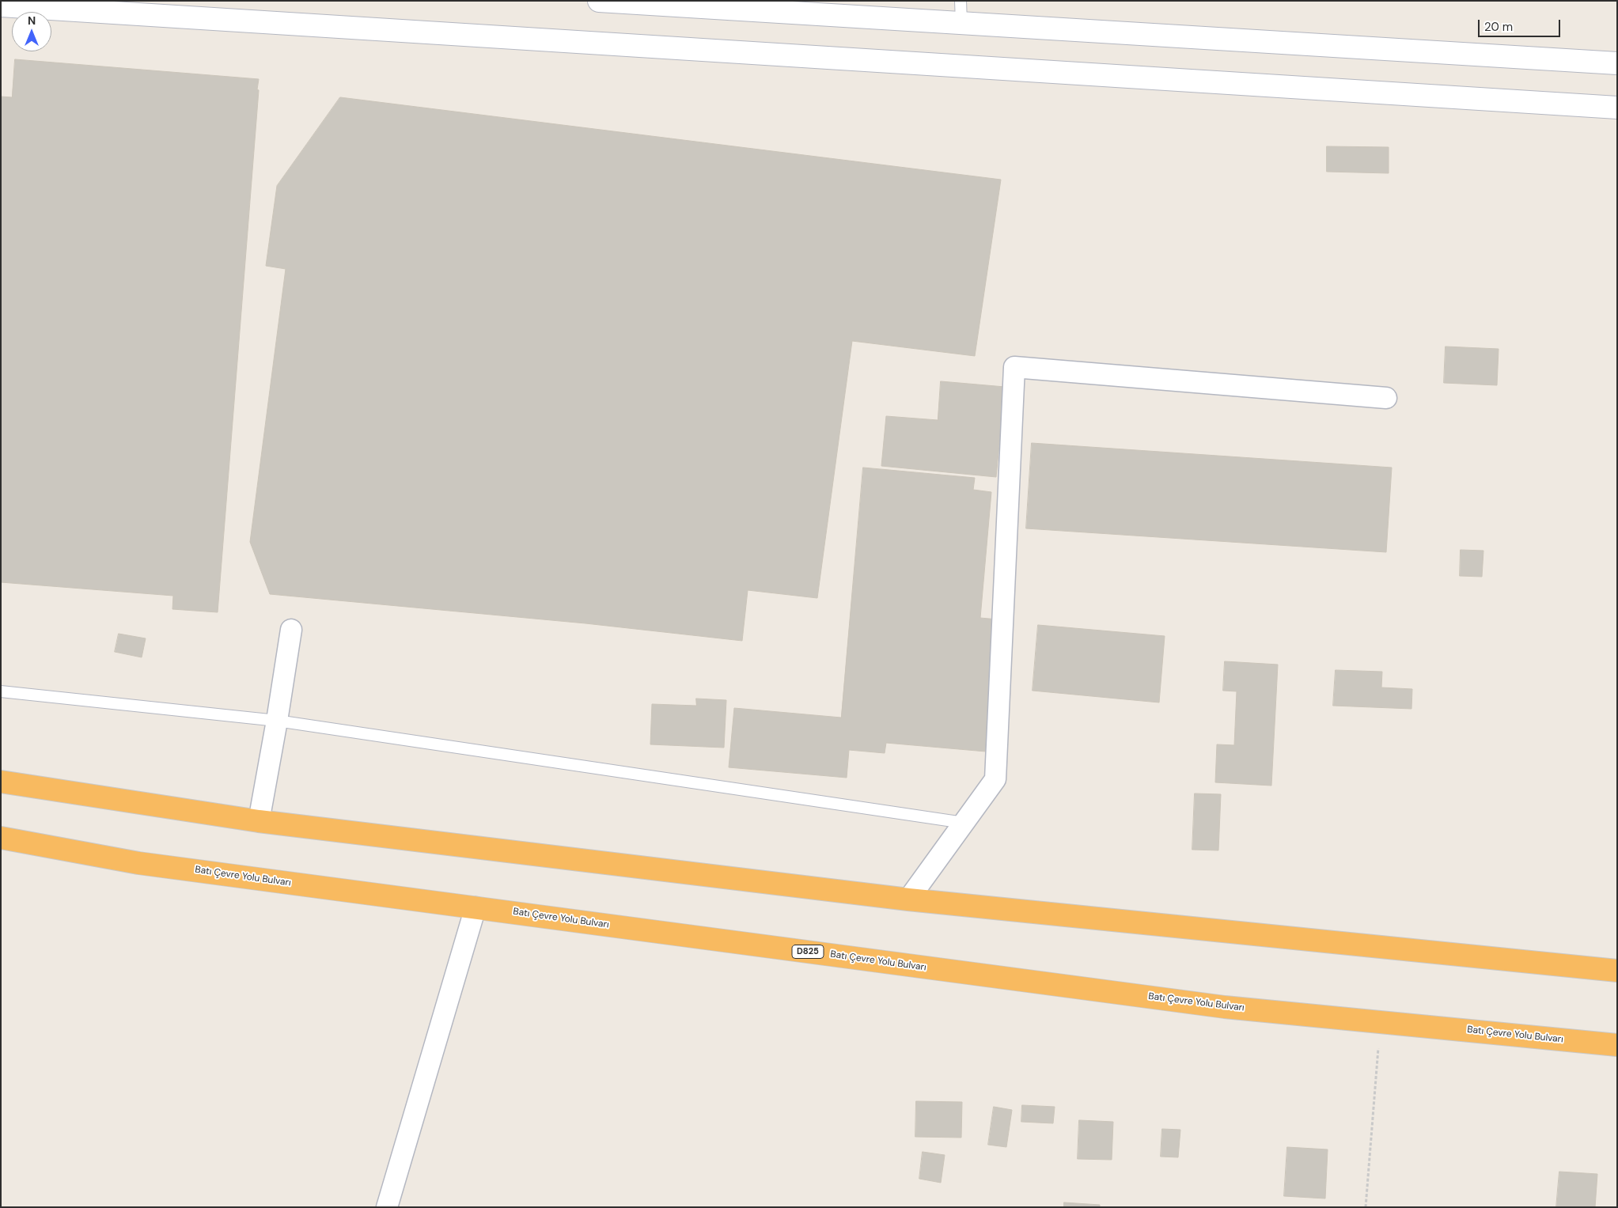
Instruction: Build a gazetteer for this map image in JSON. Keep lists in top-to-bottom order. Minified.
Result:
{"streets":{"highway":["Batı Çevre Yolu Bulvarı","D825"]},"scale_bar":"20 m","north":"top"}
